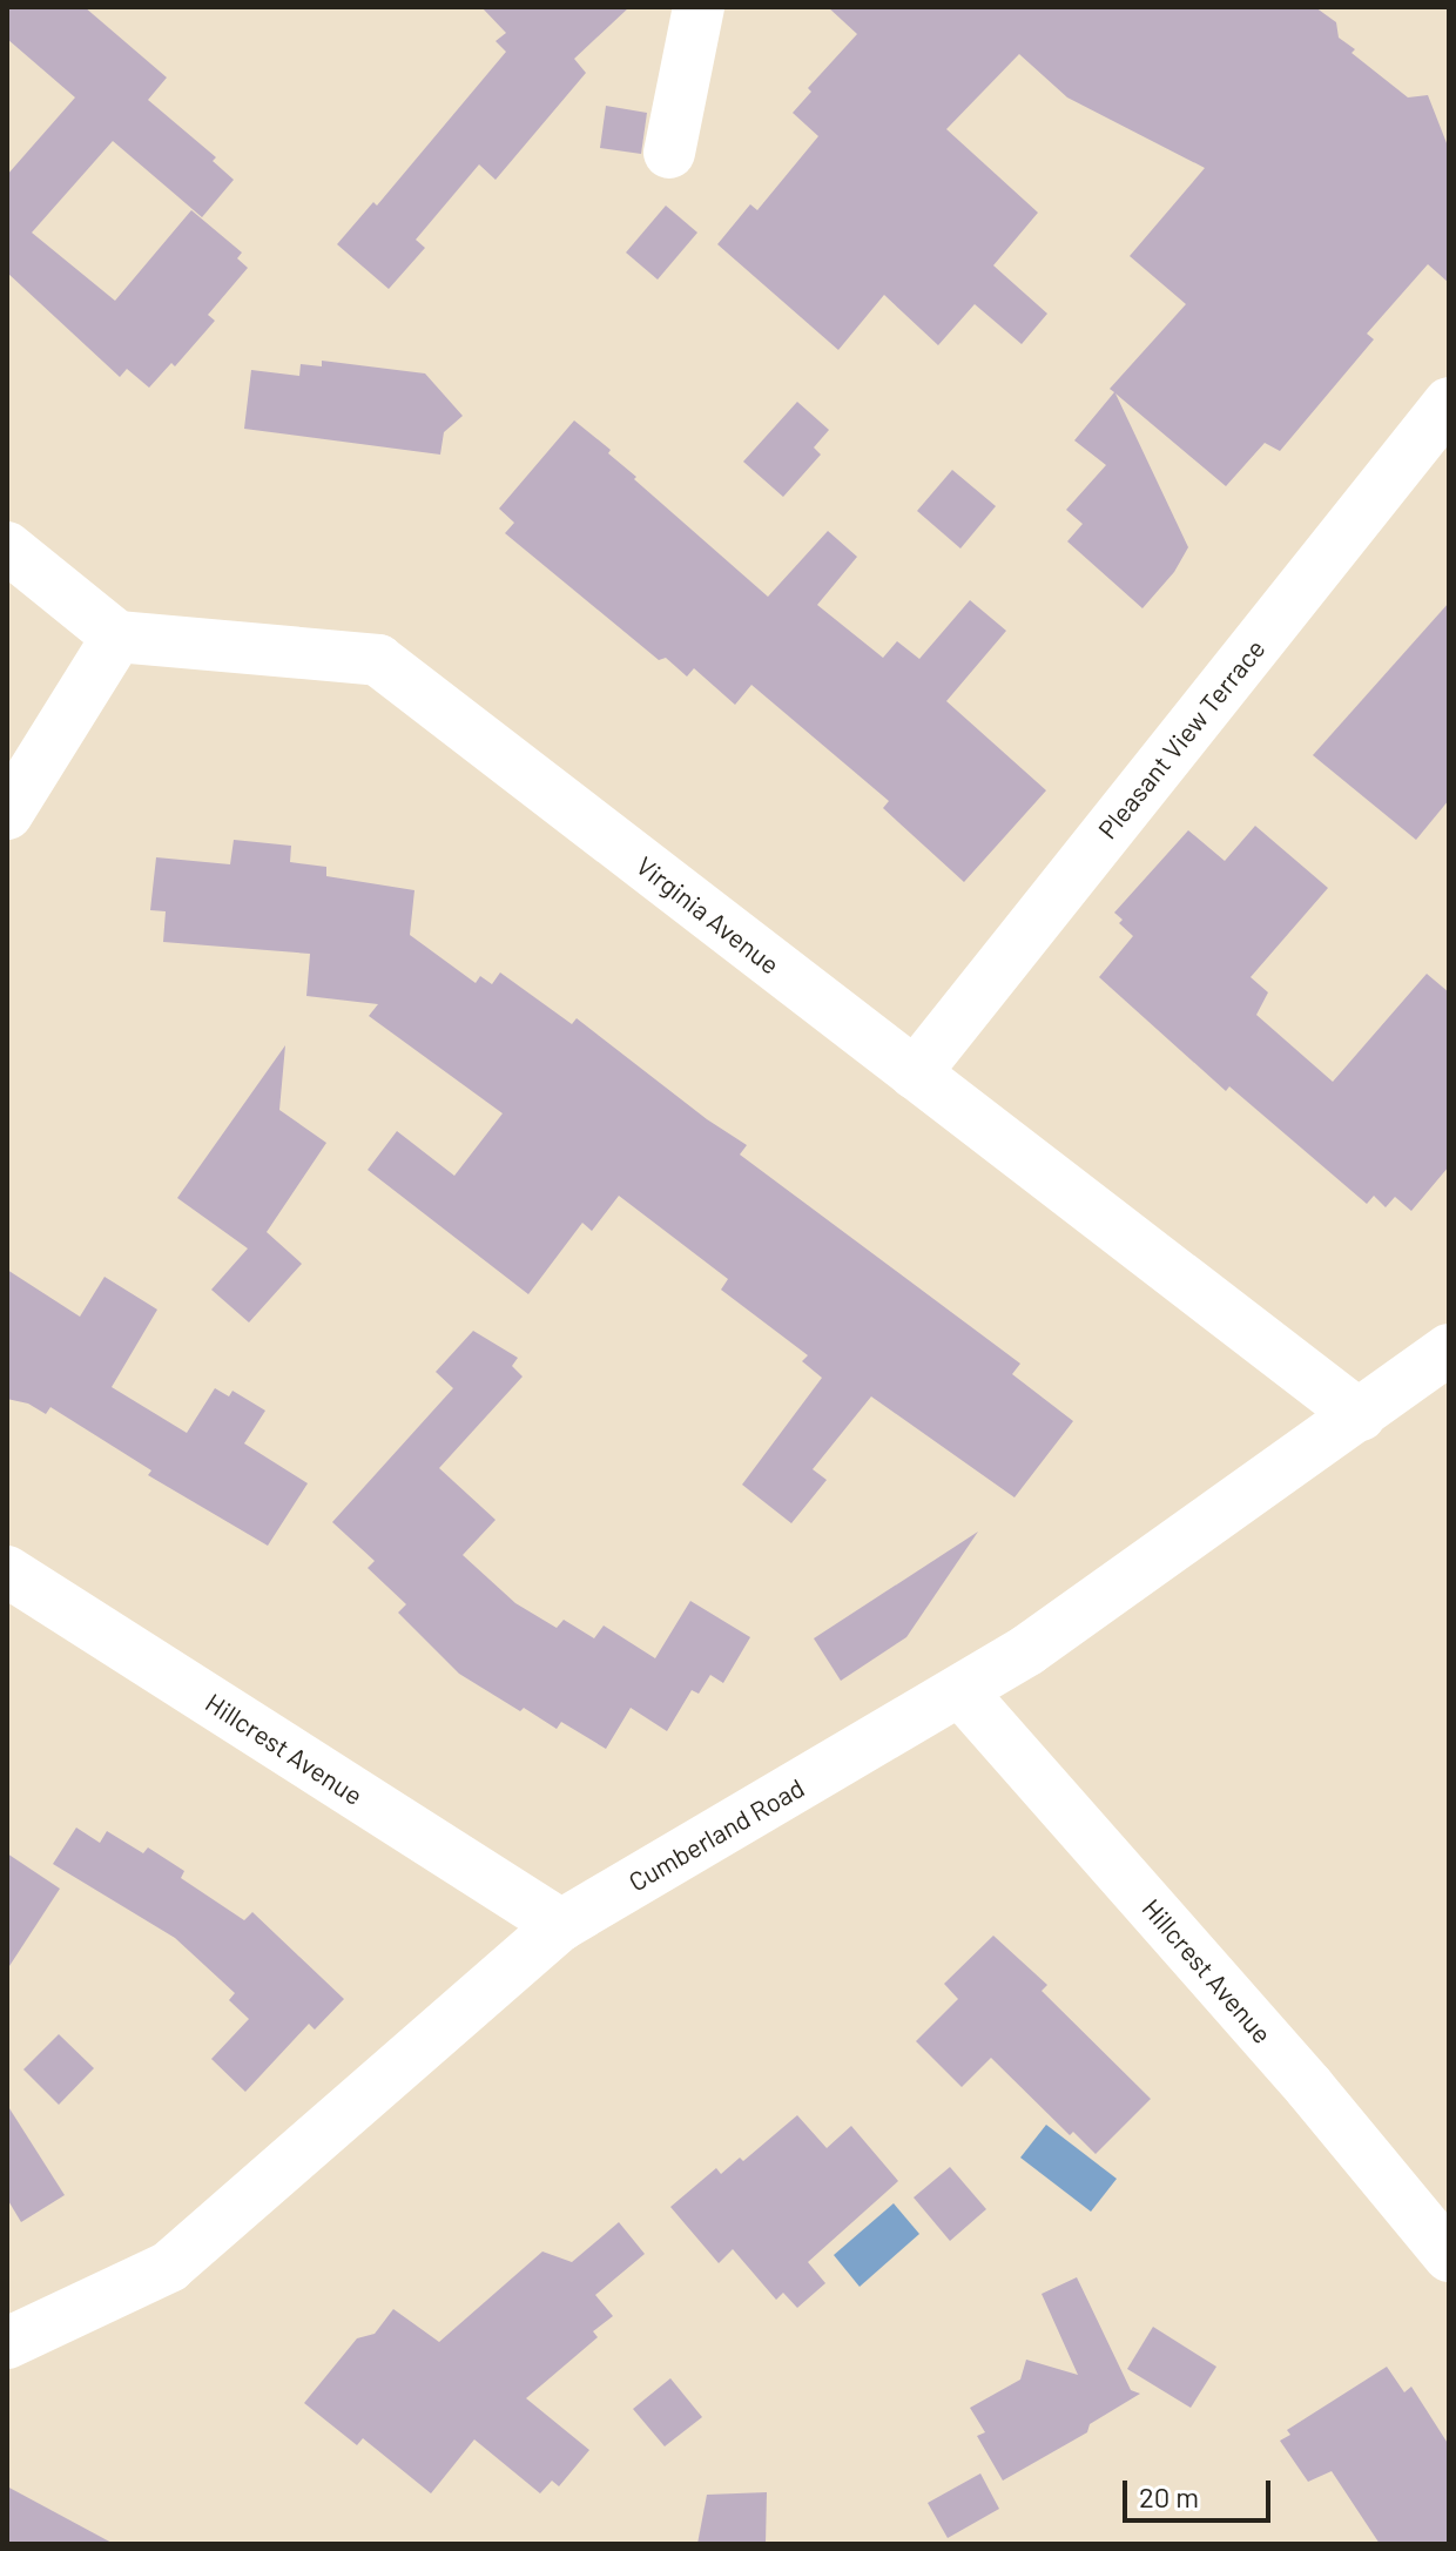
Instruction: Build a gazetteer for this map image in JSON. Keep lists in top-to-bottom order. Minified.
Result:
{"streets":{"street":["Pleasant View Terrace","Virginia Avenue","Hillcrest Avenue","Cumberland Road"]},"crossings":[["Pleasant View Terrace","Virginia Avenue"],["Virginia Avenue","Cumberland Road"],["Hillcrest Avenue","Cumberland Road"]],"scale_bar":"20 m"}
